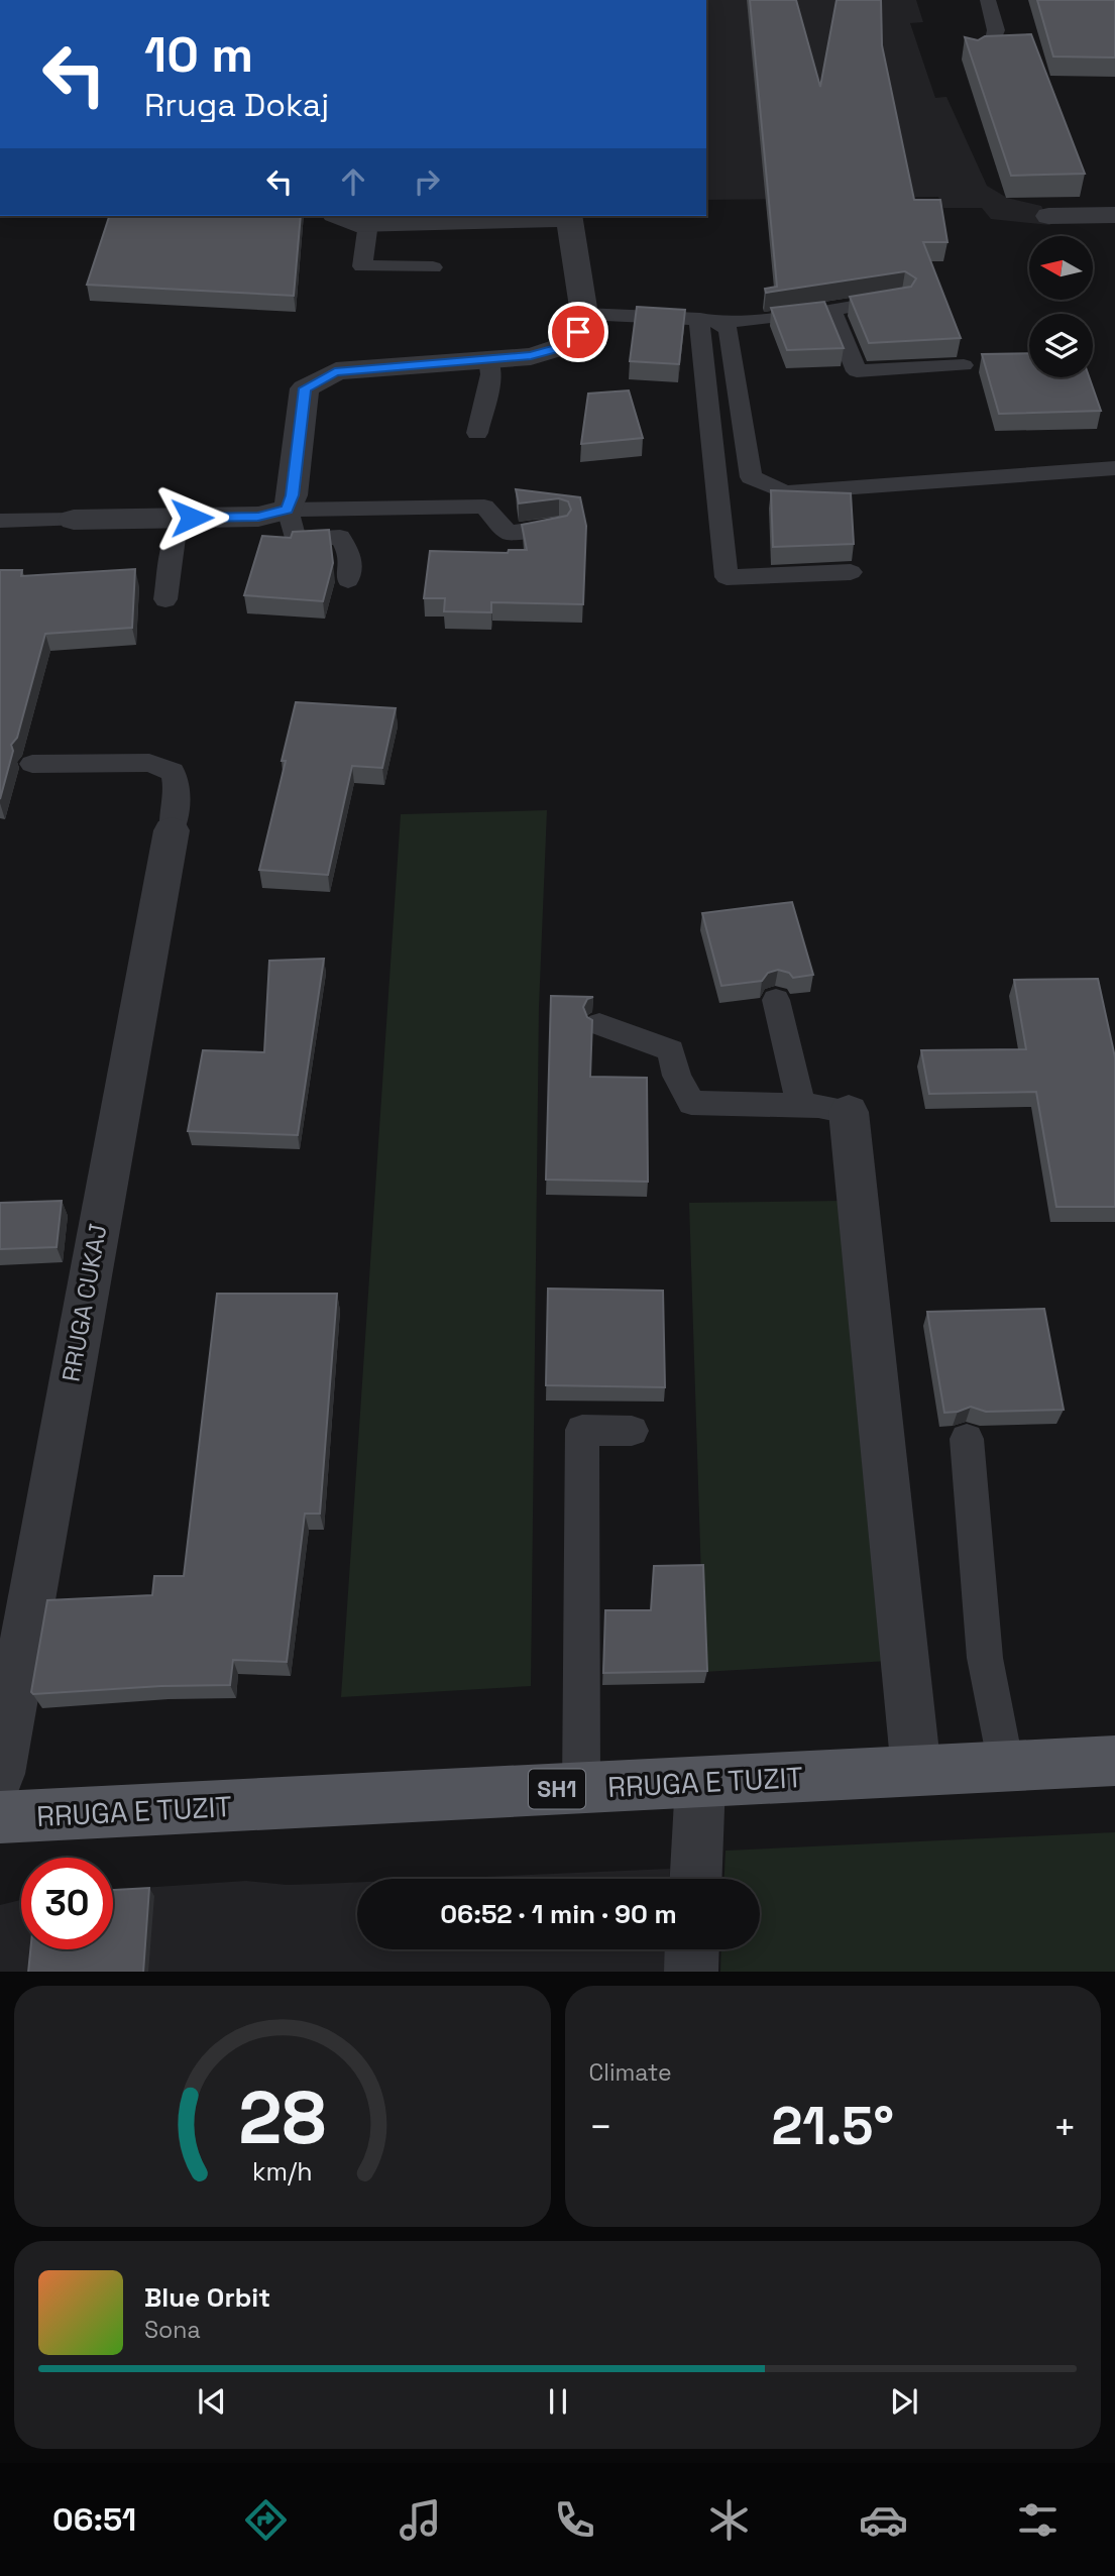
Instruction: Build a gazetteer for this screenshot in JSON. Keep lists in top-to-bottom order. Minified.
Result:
{"streets":{"main road":["RRUGA E TUZIT","SH1"],"street":["RRUGA CUKAJ"]},"north":"left","page":{"turn":["10 m","Rruga Dokaj"],"limit":"30","trip":"06:52 · 1 min · 90 m","tile":"Climate","heat":["−","21.5°","+"],"song":["Blue Orbit","Sona"],"tabs":"06:51","gauge":["28","km/h"]}}
